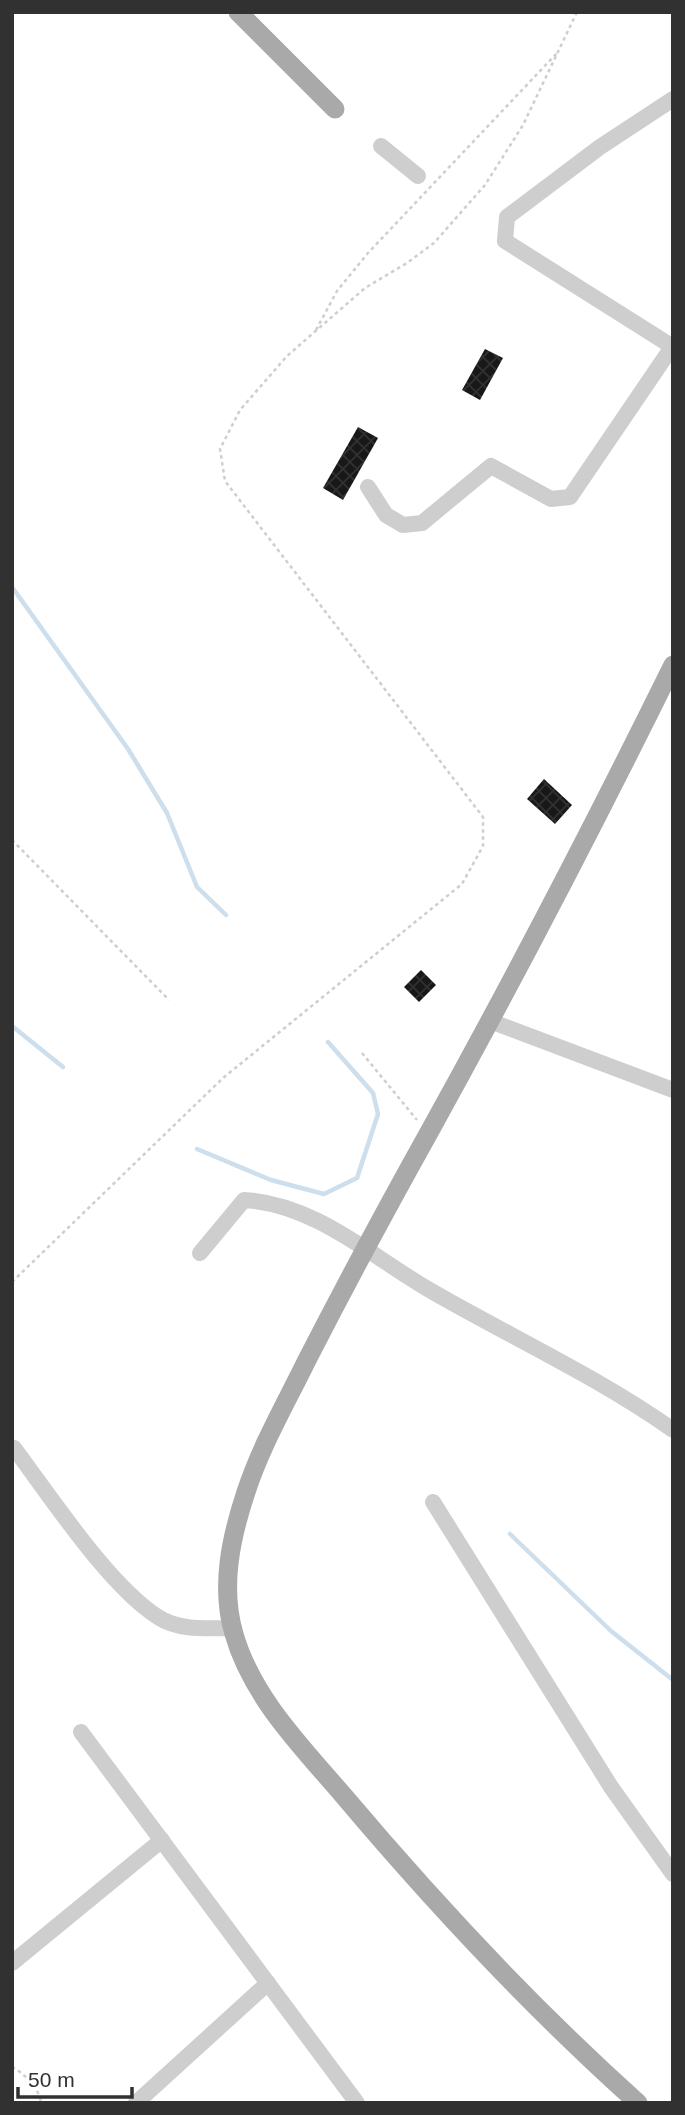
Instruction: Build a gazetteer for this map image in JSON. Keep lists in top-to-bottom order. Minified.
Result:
{"scale_bar":"50 m"}
